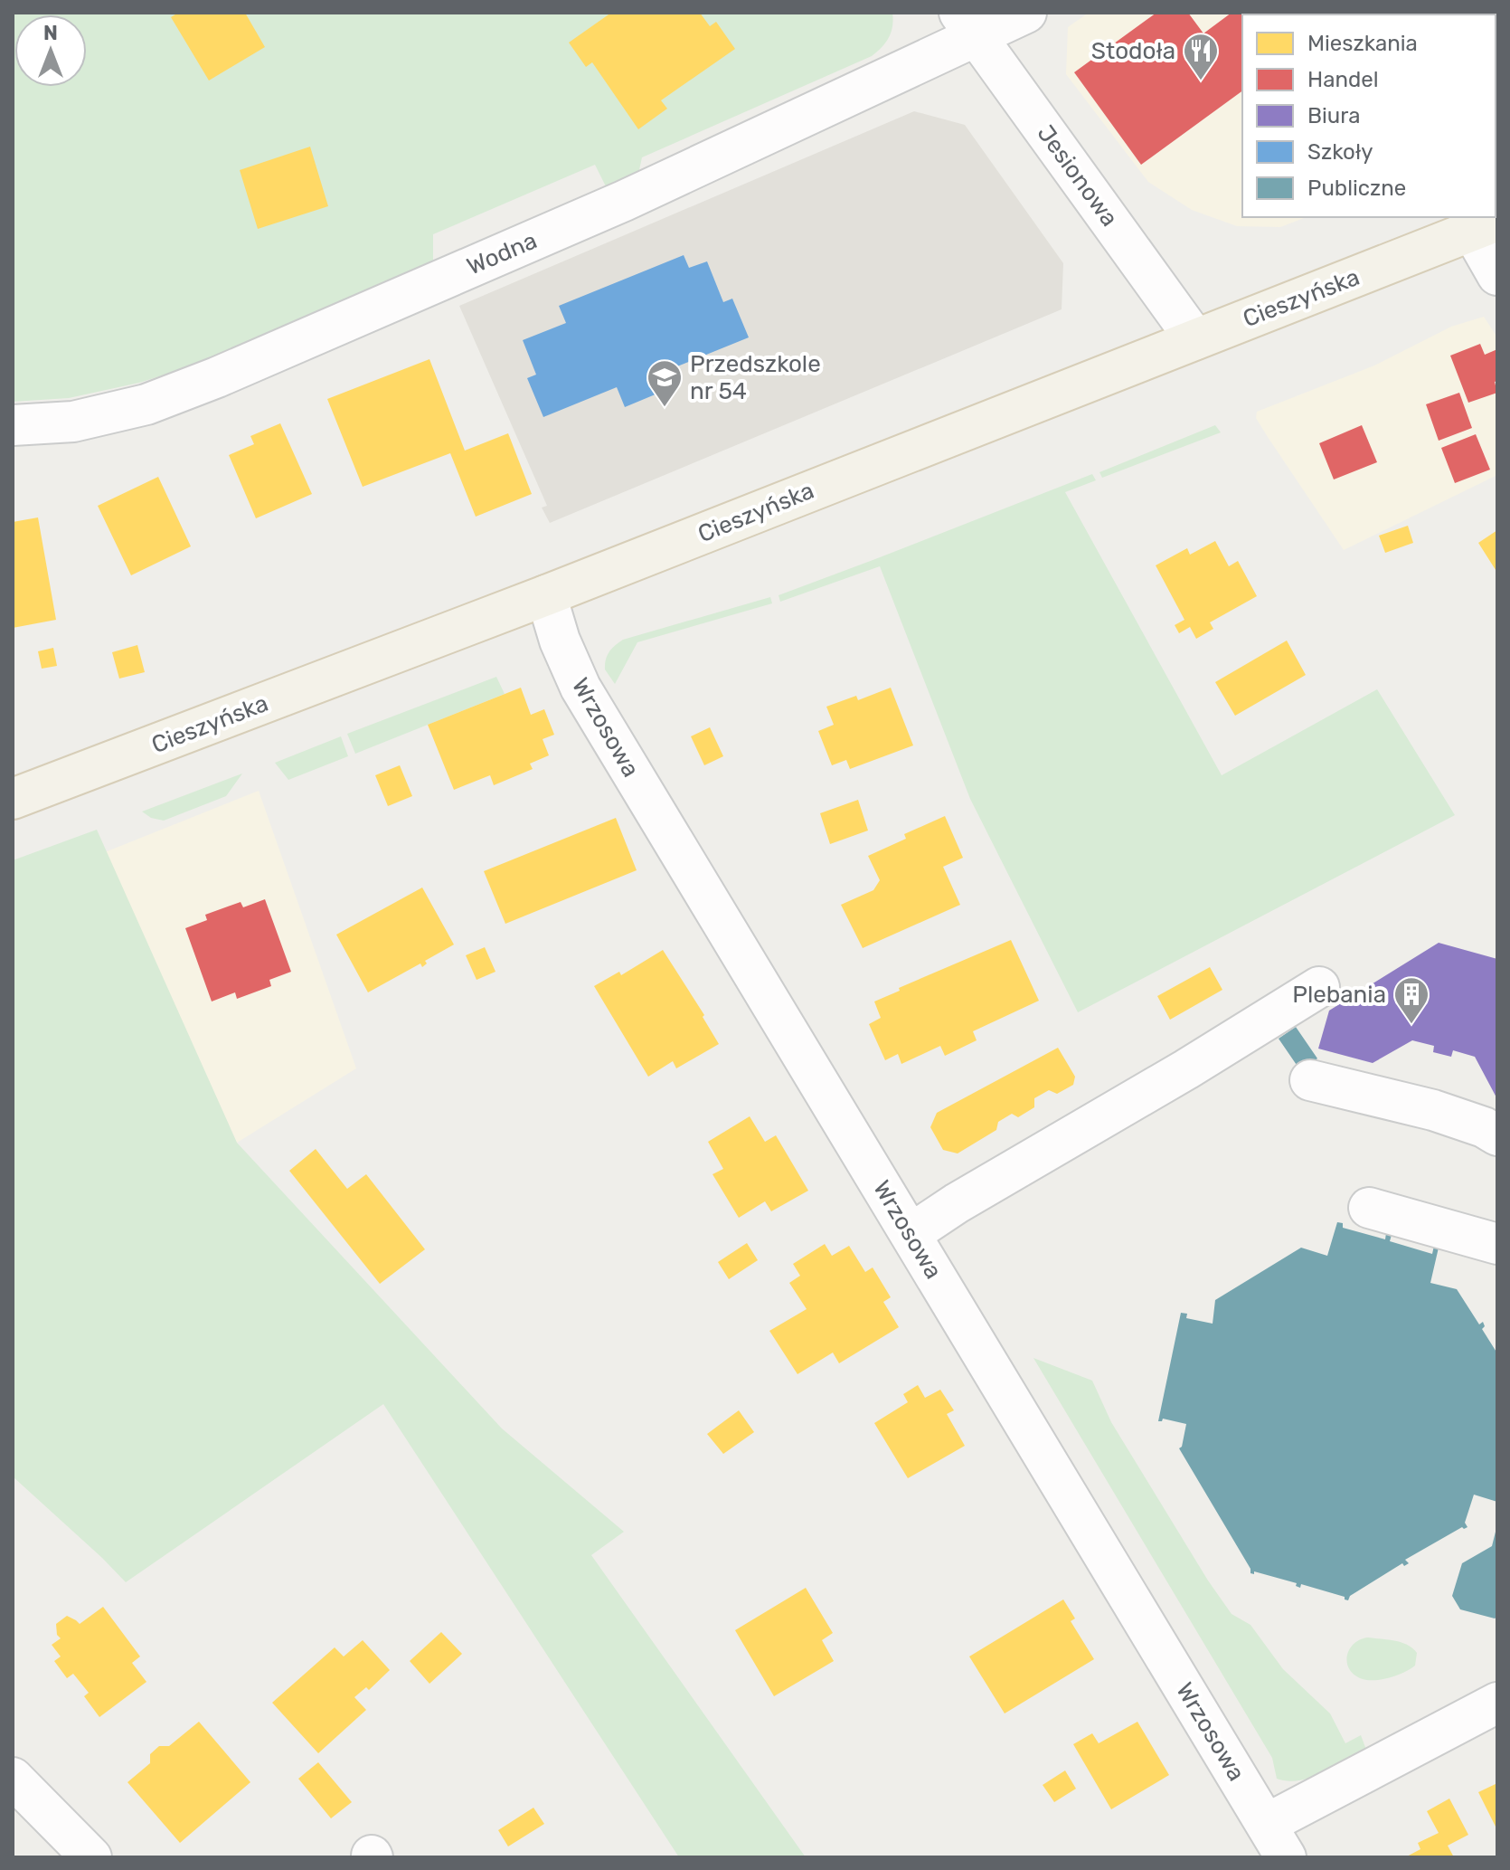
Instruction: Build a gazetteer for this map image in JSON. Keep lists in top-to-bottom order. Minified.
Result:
{"streets":{"main road":["Cieszyńska"],"street":["Jesionowa","Wodna","Wrzosowa"]},"crossings":[["Jesionowa","Wodna"],["Jesionowa","Cieszyńska"],["Cieszyńska","Wrzosowa"]],"places":{"restaurant":["Stodoła"],"school or university":["Przedszkole nr 54"],"building":["Plebania"]},"legend":["Mieszkania","Handel","Biura","Szkoły","Publiczne"],"north":"top"}
